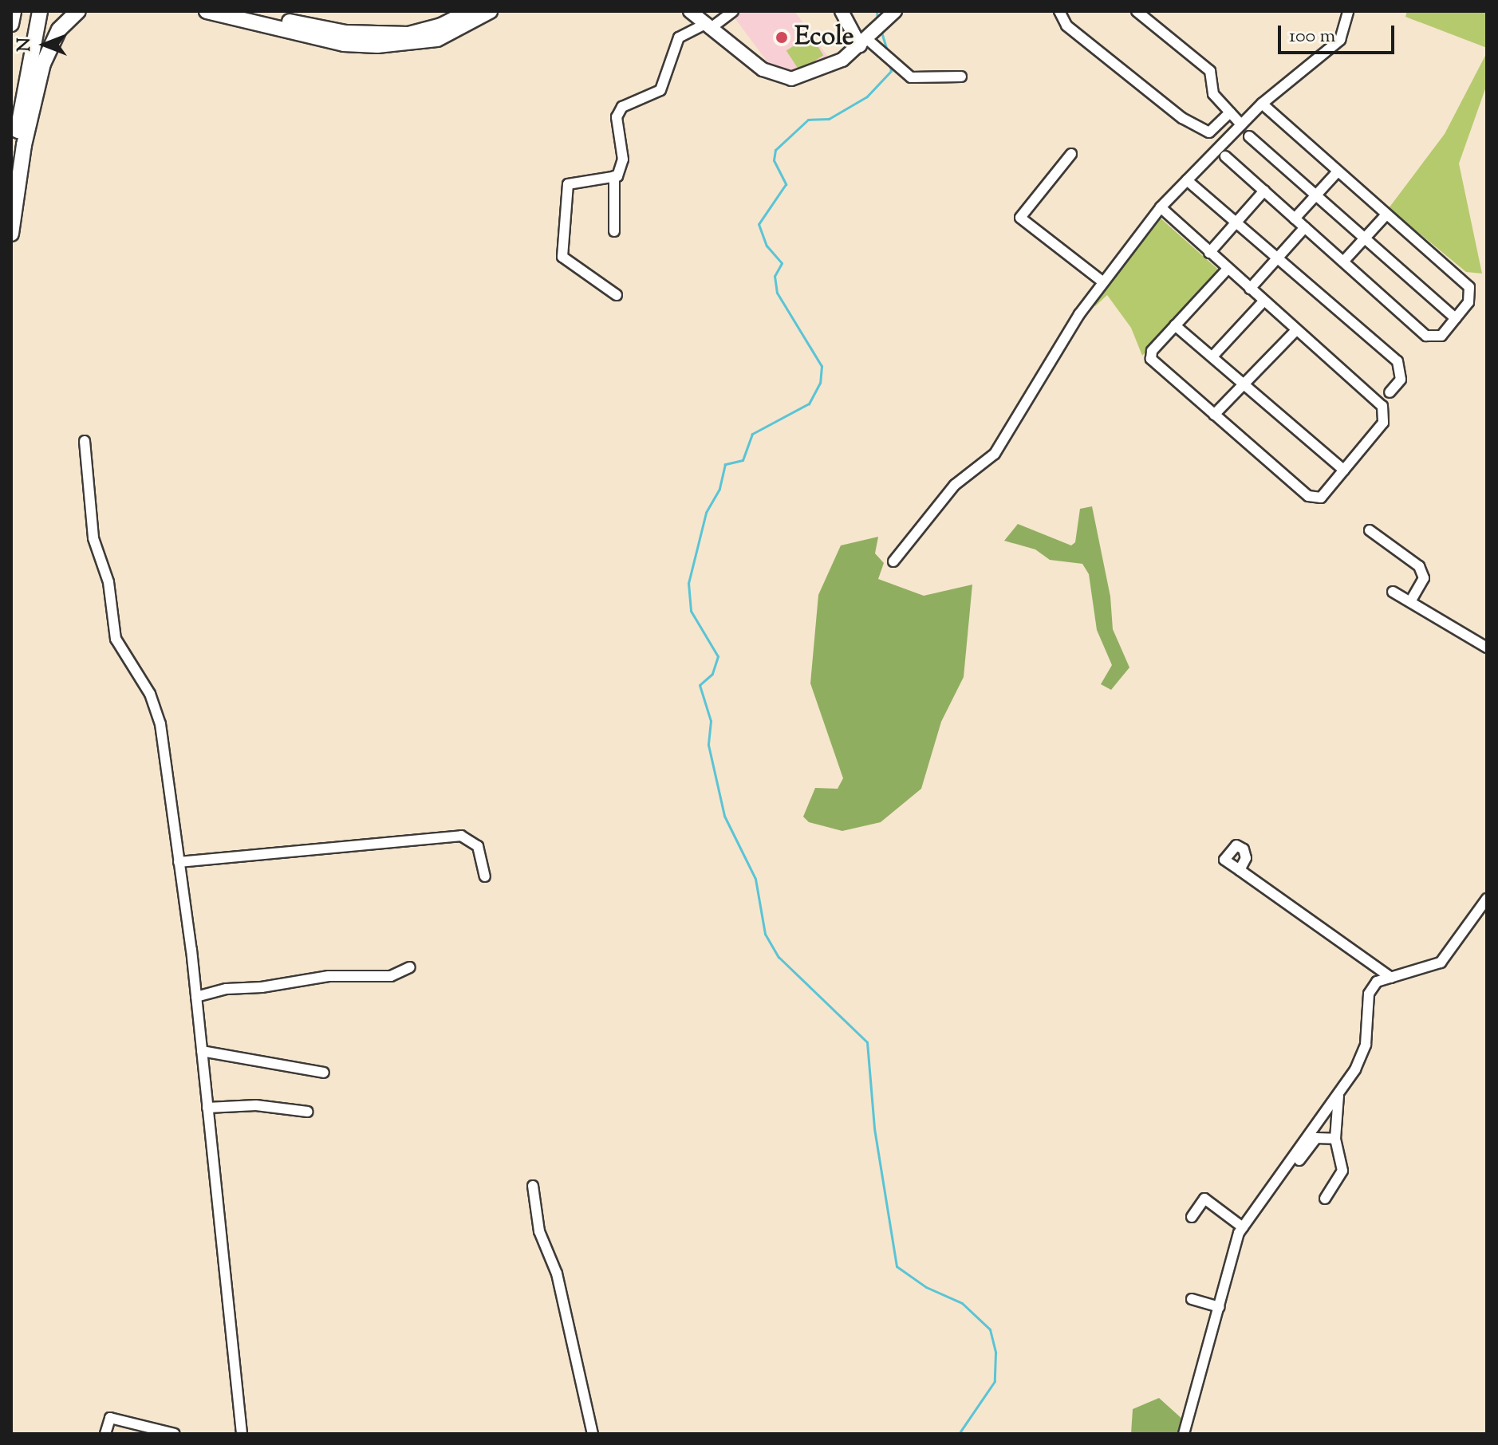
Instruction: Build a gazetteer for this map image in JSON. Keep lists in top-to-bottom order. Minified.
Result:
{"places":["Ecole"],"scale_bar":"100 m","north":"left"}
